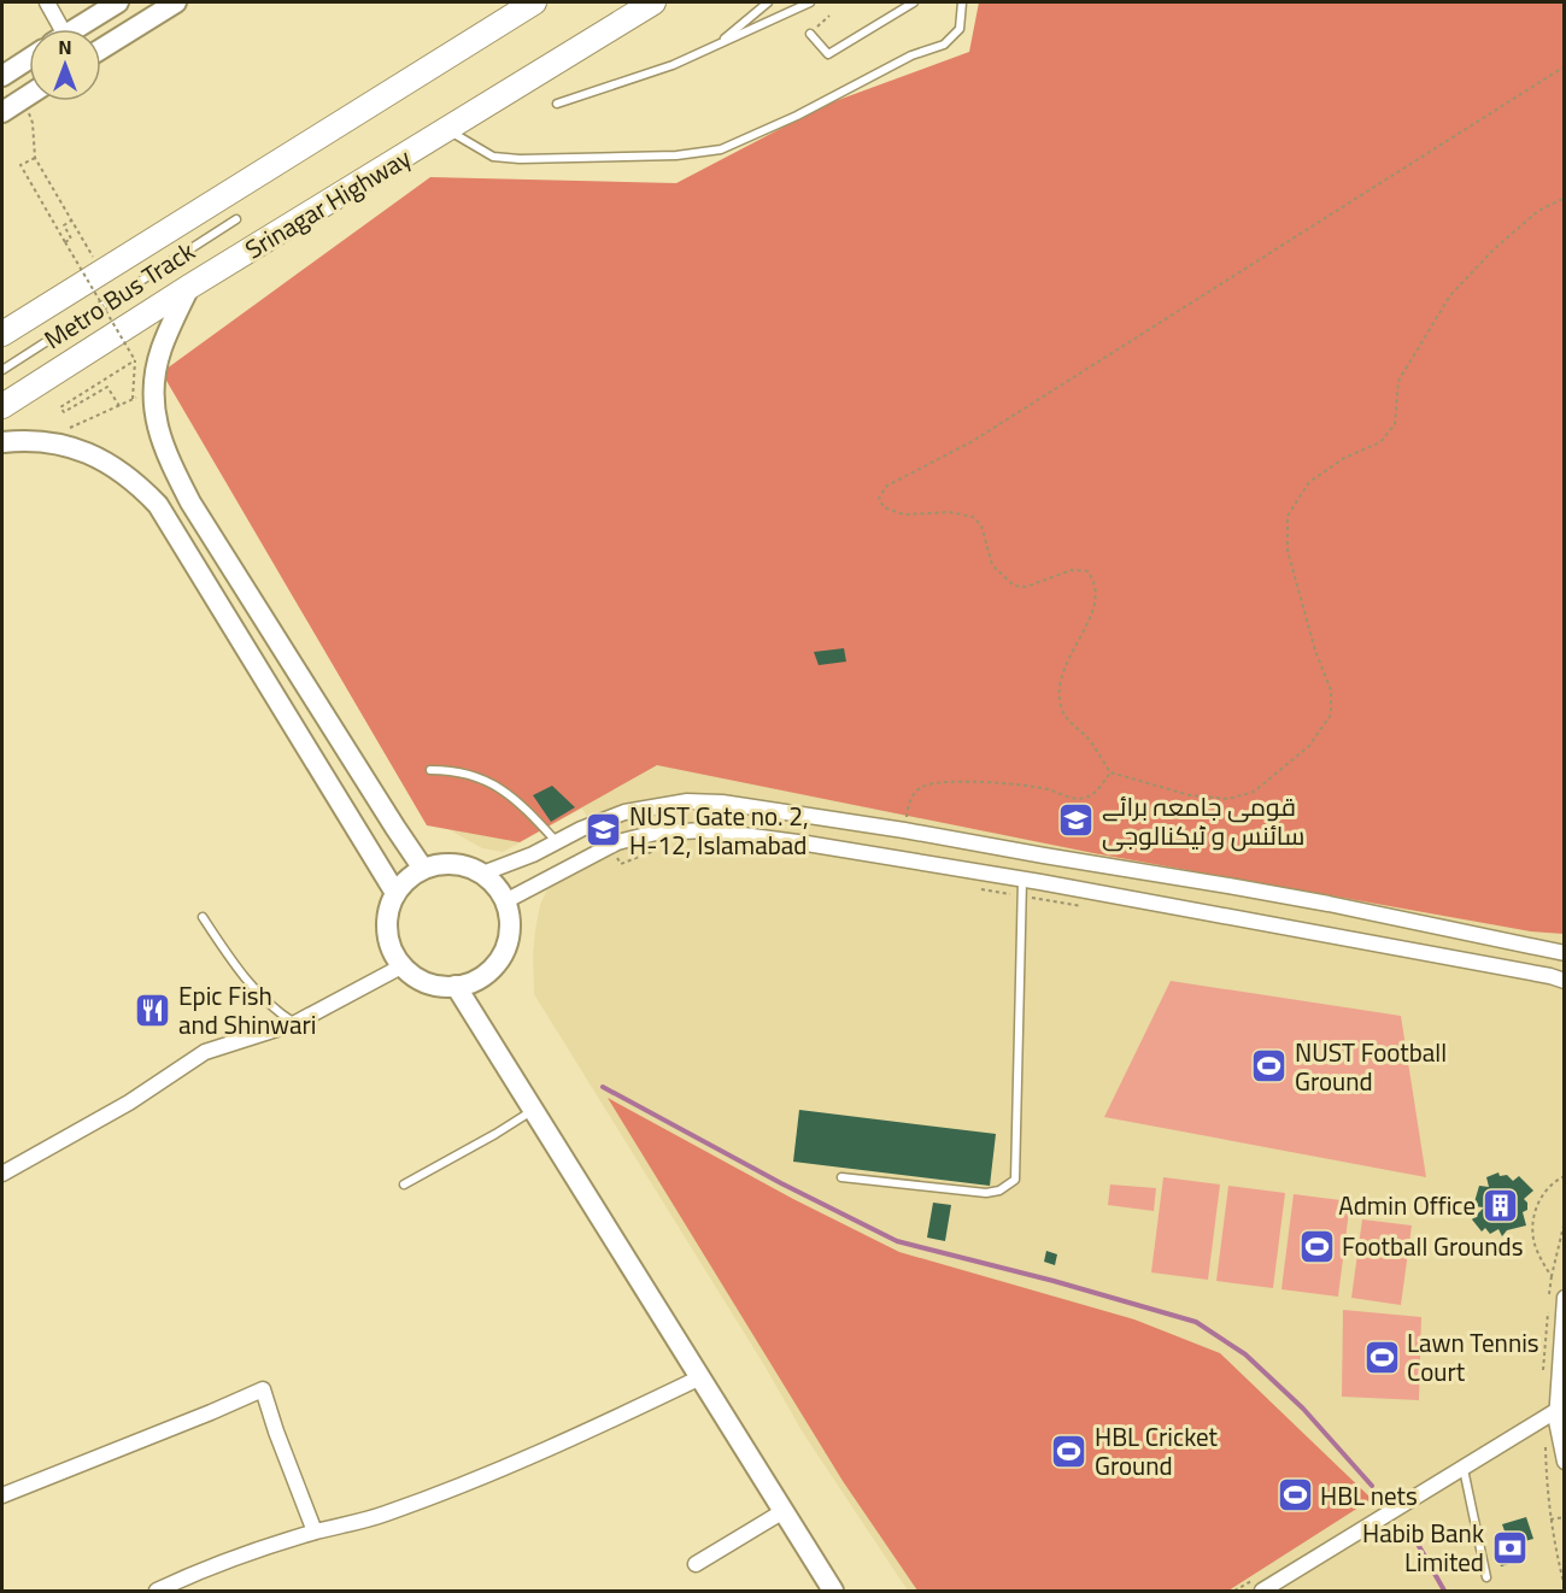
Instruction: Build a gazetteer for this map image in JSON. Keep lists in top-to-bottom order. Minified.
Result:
{"streets":{"highway":["Srinagar Highway"],"lane":["Metro Bus Track"]},"places":{"school or university":["قومی جامعہ برائے سائنس و ٹیکنالوجی","NUST Gate no. 2, H-12, Islamabad"],"restaurant":["Epic Fish and Shinwari"],"sports":["NUST Football Ground","Football Grounds","Lawn Tennis Court","HBL Cricket Ground","HBL nets"],"building":["Admin Office"],"bank":["Habib Bank Limited"]},"north":"top"}
